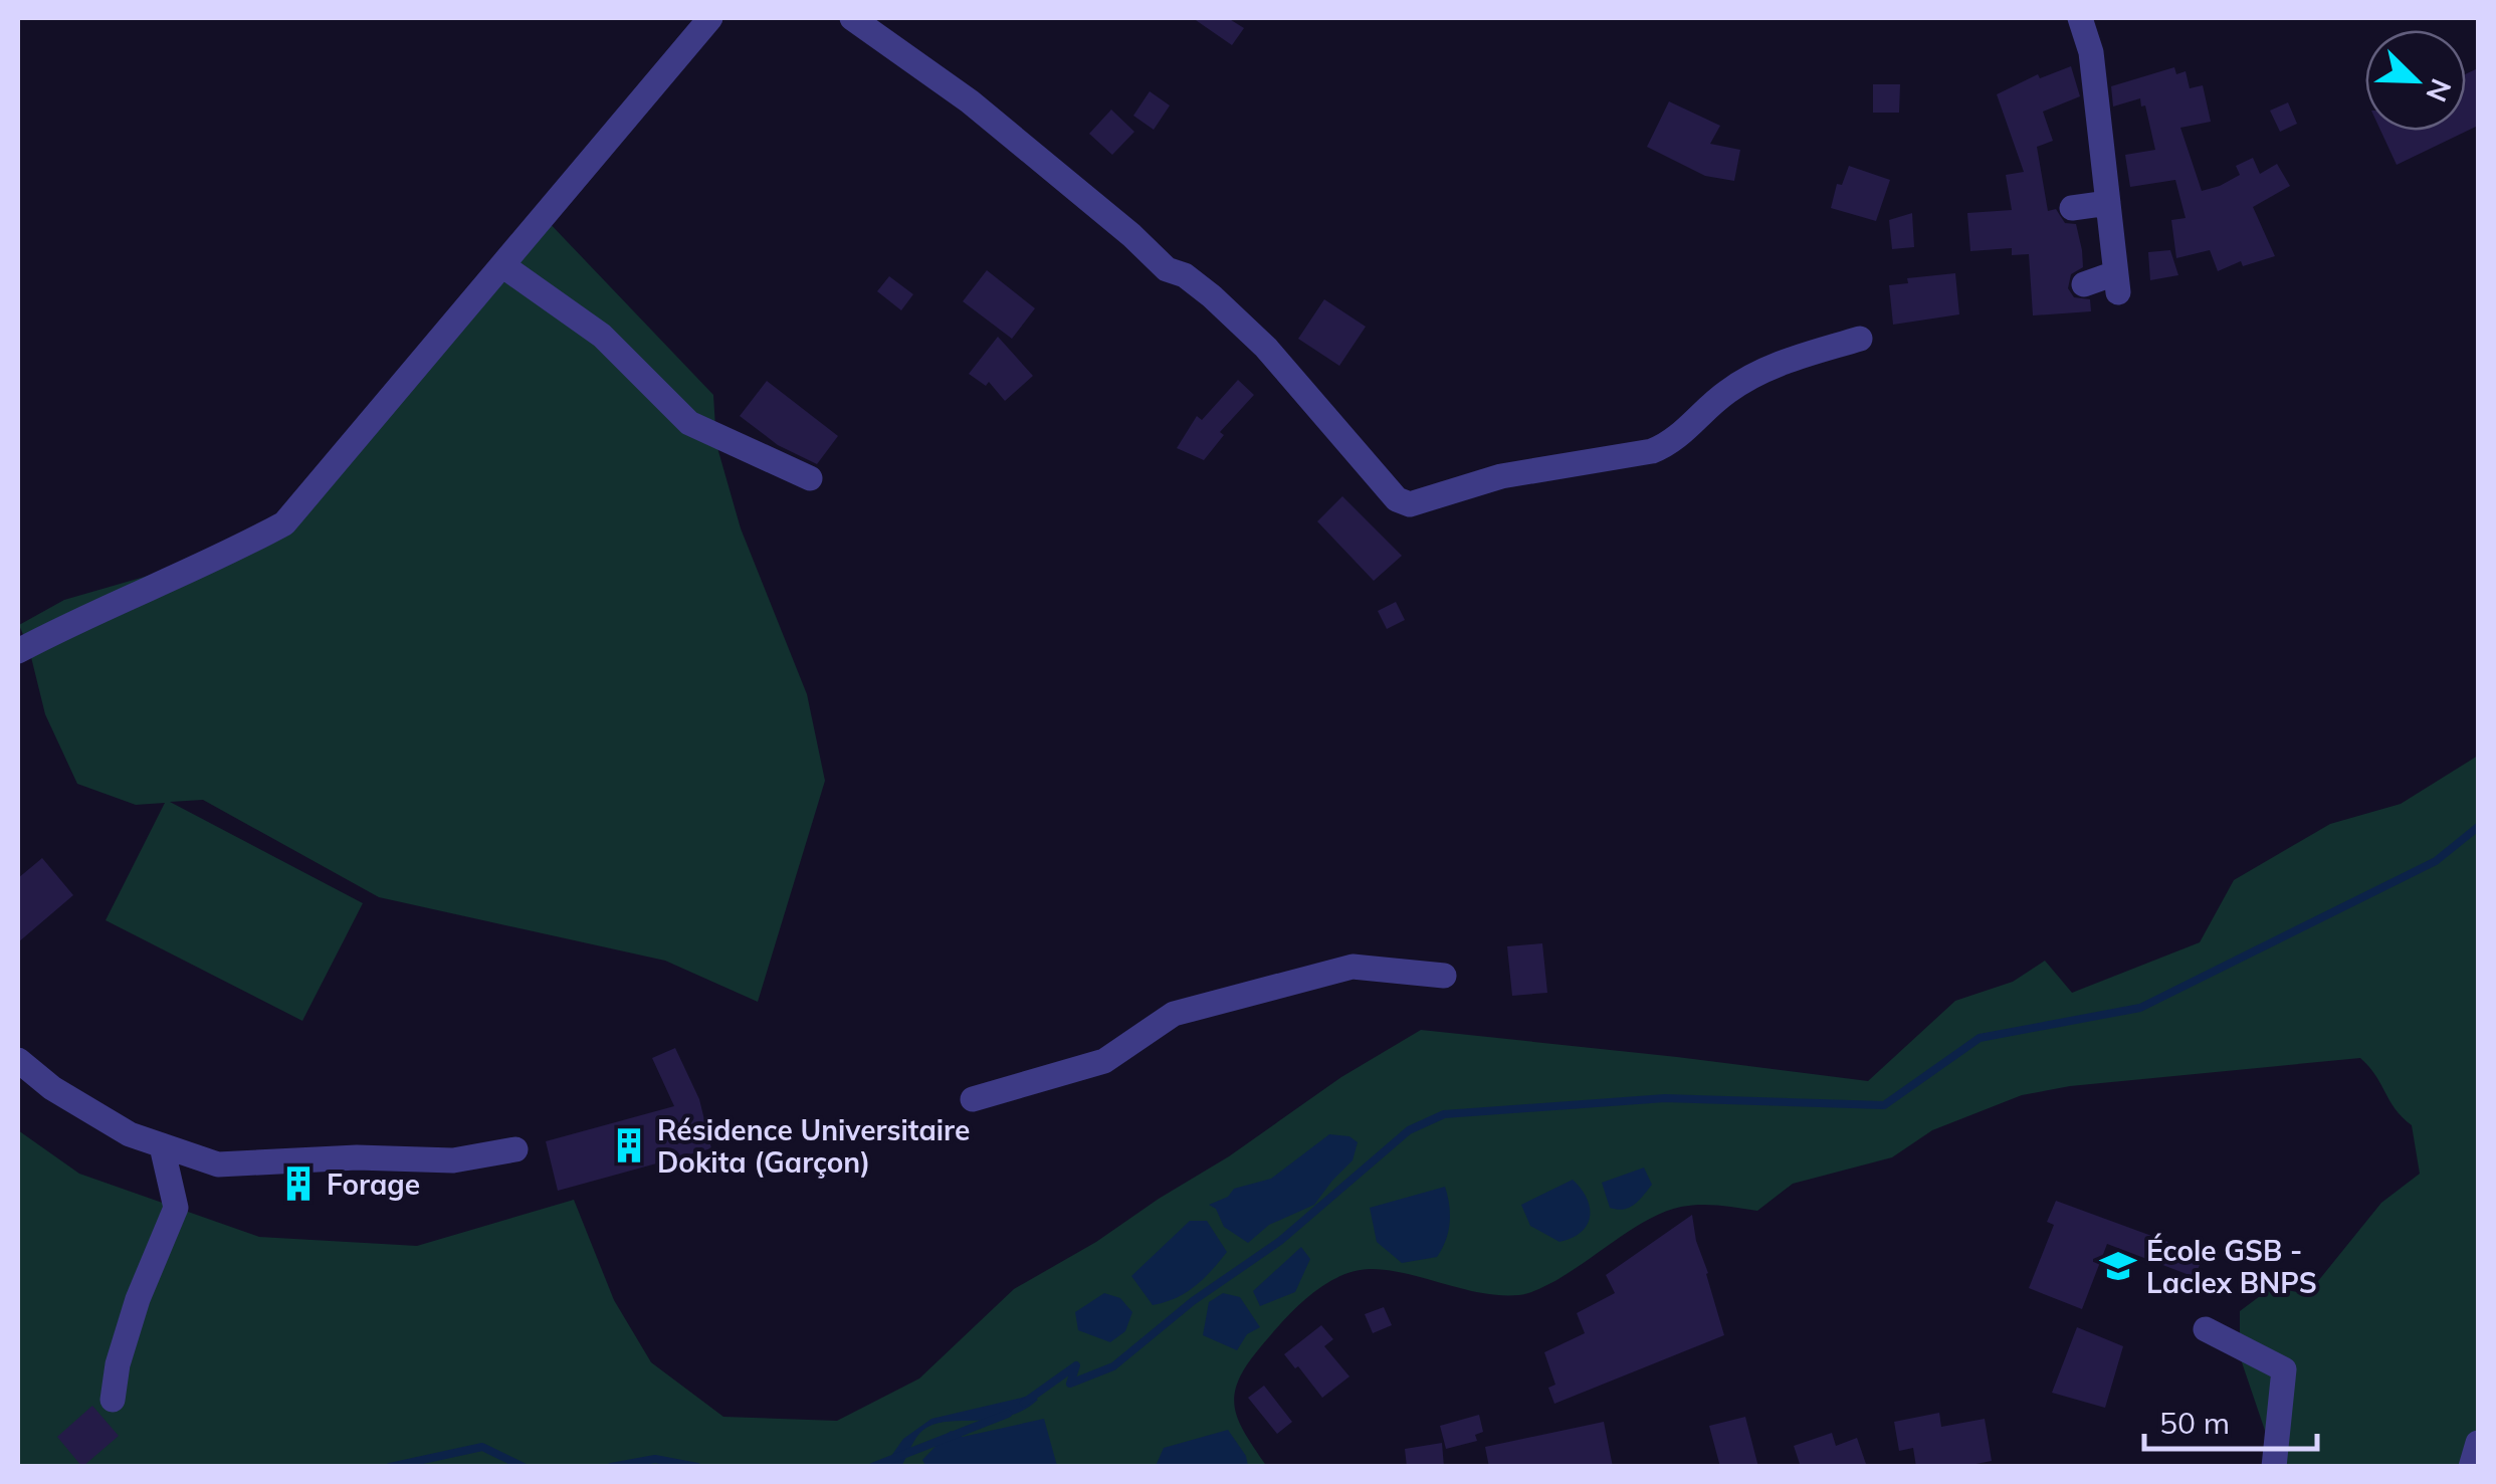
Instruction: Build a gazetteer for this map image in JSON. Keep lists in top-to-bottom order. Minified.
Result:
{"places":{"building":["Résidence Universitaire Dokita (Garçon)","Forage"],"school or university":["École GSB - Laclex BNPS"]},"scale_bar":"50 m","north":"bottom right"}
